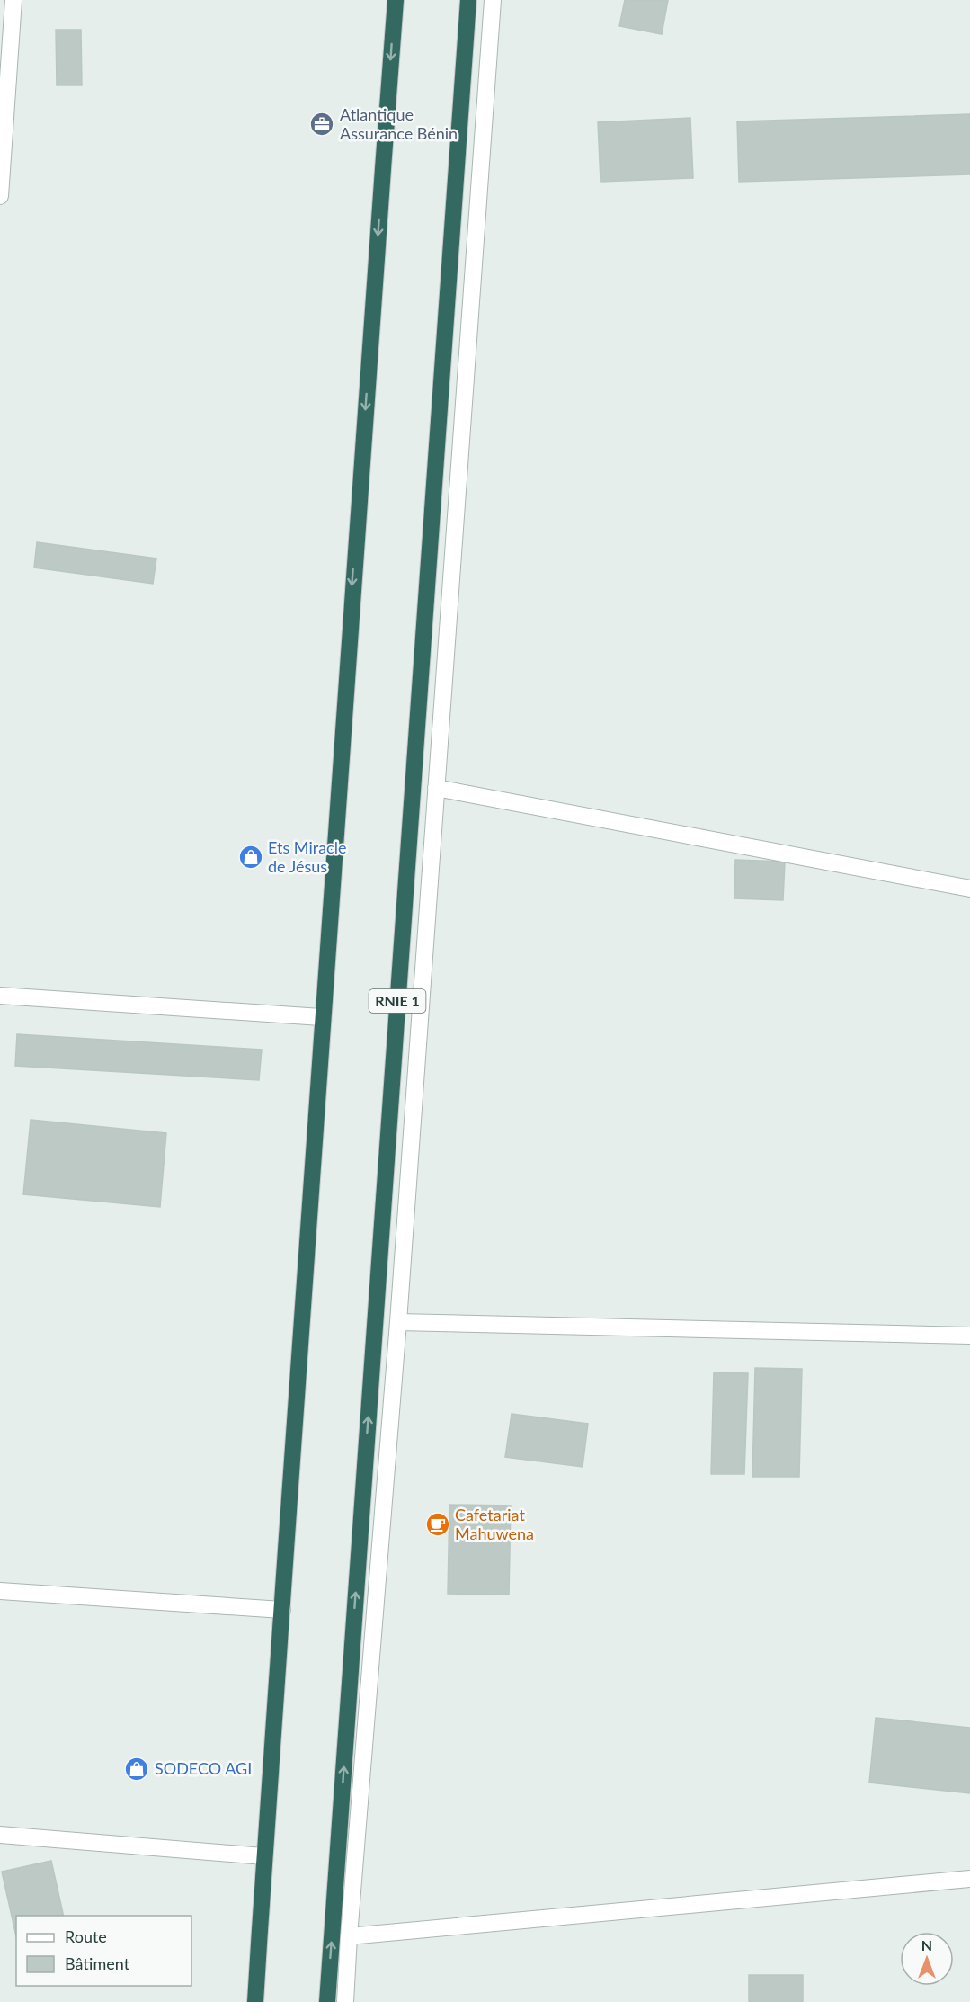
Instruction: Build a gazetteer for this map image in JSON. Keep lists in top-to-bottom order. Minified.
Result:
{"streets":{"highway":["RNIE 1"]},"places":{"office":["Atlantique Assurance Bénin"],"shop":["Ets Miracle de Jésus","SODECO AGI"],"cafe":["Cafetariat Mahuwena"]},"legend":["Route","Bâtiment"],"north":"top"}
